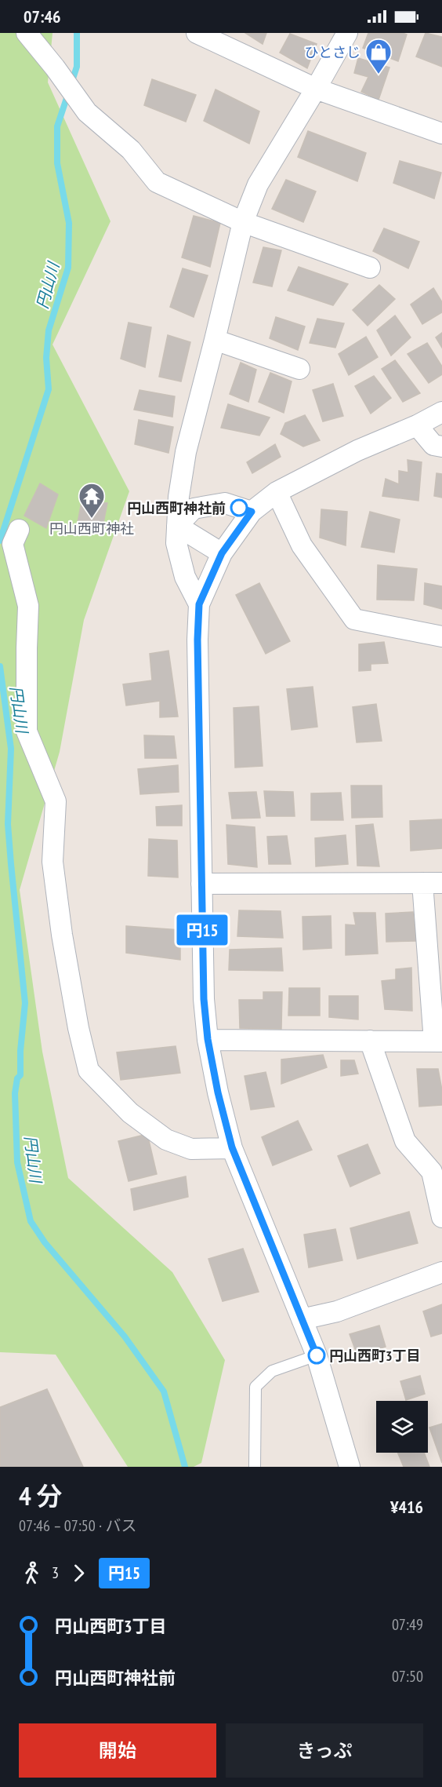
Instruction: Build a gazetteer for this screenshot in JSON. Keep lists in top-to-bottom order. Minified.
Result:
{"water":["円山川"],"places":{"shop":["ひとさじ"],"other":["円山西町神社前","円山西町3丁目"],"temple":["円山西町神社"]},"lines":["bus line 円15"],"page":{"status":"07:46","on_map":"円15","heading":["4 分","07:46 – 07:50 · バス","¥416"],"legs":["3","円15"],"list":[{"name":"円山西町3丁目","value":"07:49"},{"name":"円山西町神社前","value":"07:50"}],"buttons":["開始","きっぷ"]}}
